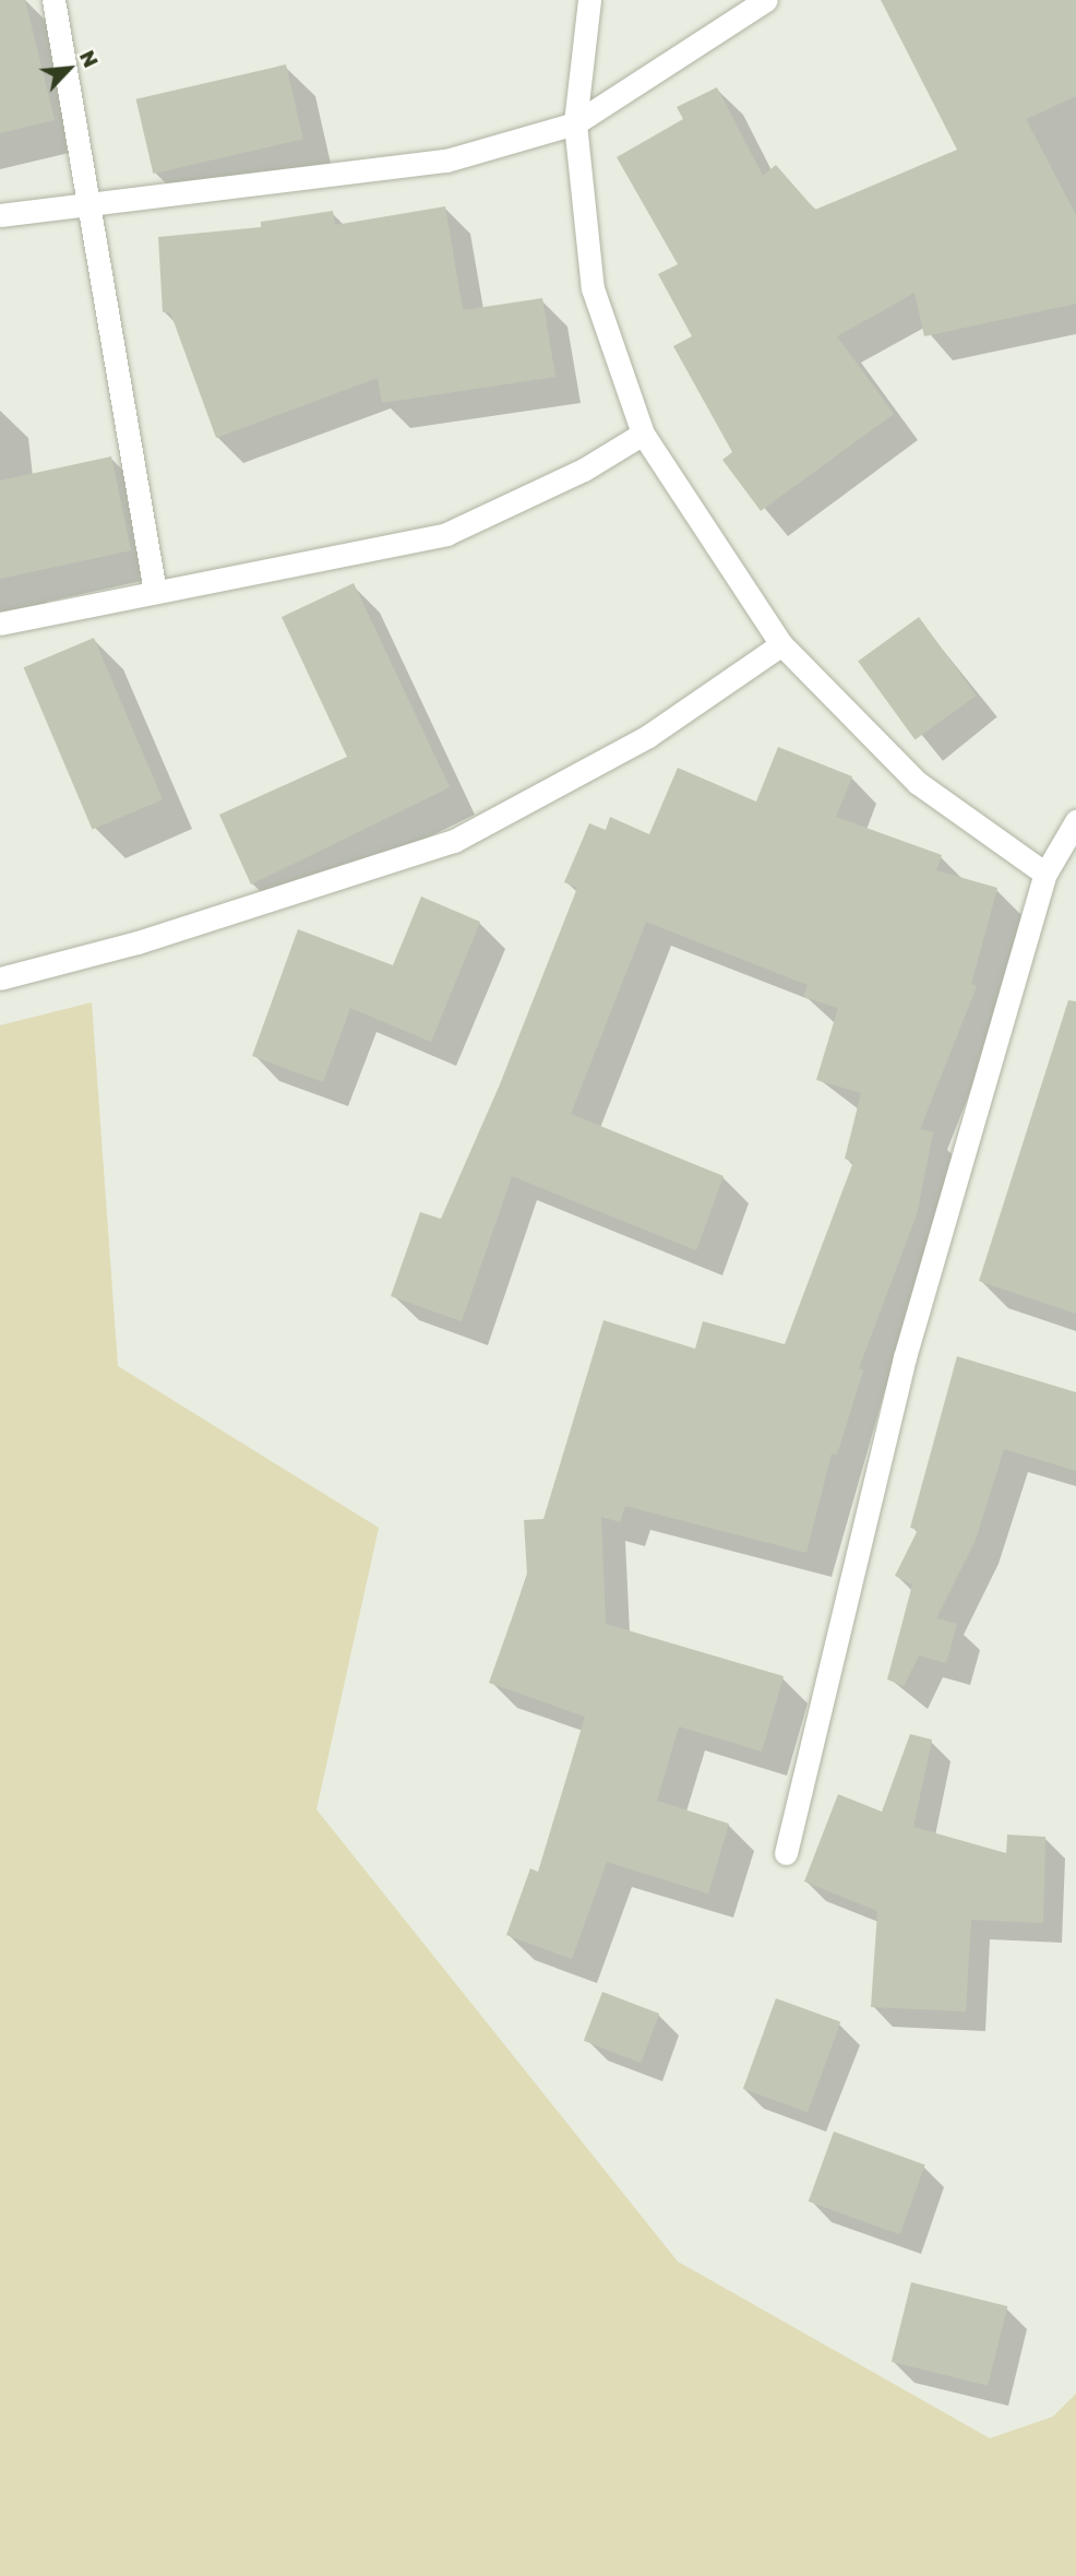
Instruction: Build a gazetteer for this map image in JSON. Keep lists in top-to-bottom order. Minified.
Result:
{"north":"top right"}
